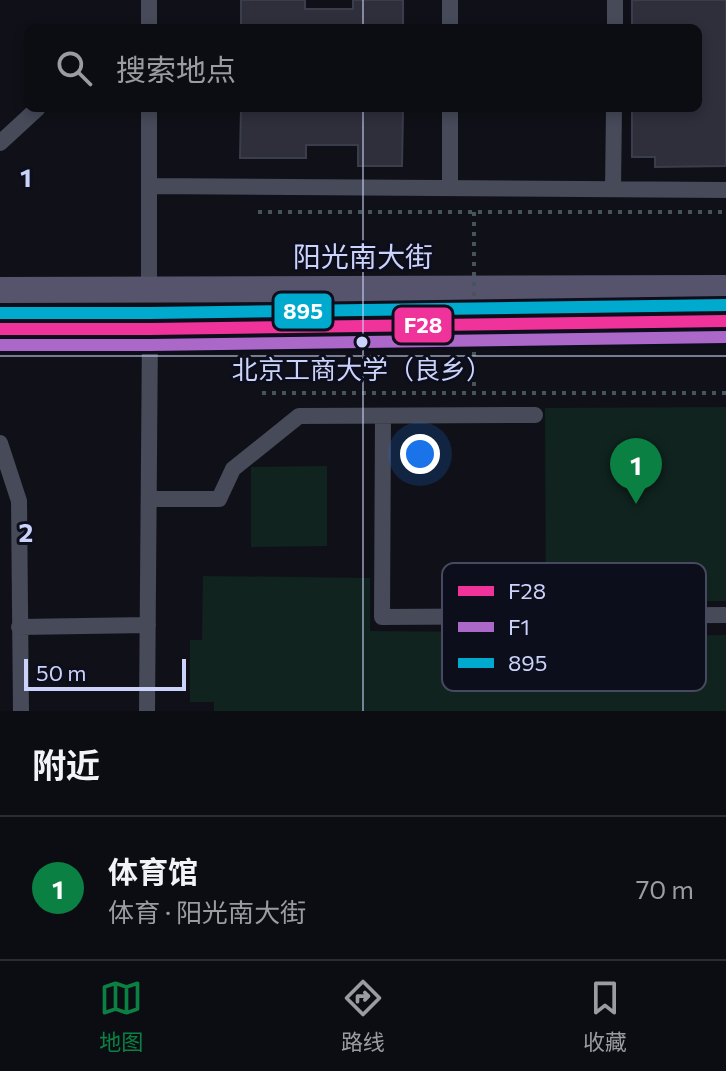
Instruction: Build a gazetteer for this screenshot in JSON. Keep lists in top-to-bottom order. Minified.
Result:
{"streets":{"main road":["阳光南大街"]},"places":["北京工商大学（良乡）"],"lines":["transit line 895","transit line F28","transit line F1"],"legend":["F28","F1","895"],"scale_bar":"50 m","page":{"search":"搜索地点","pins":"1","scale":"50 m","heading":"附近","list":[{"mark":"1","name":"体育馆","note":"体育 · 阳光南大街","value":"70 m"}],"nav":["地图","路线","收藏"]},"grid":{"rows":["1","2"]}}
